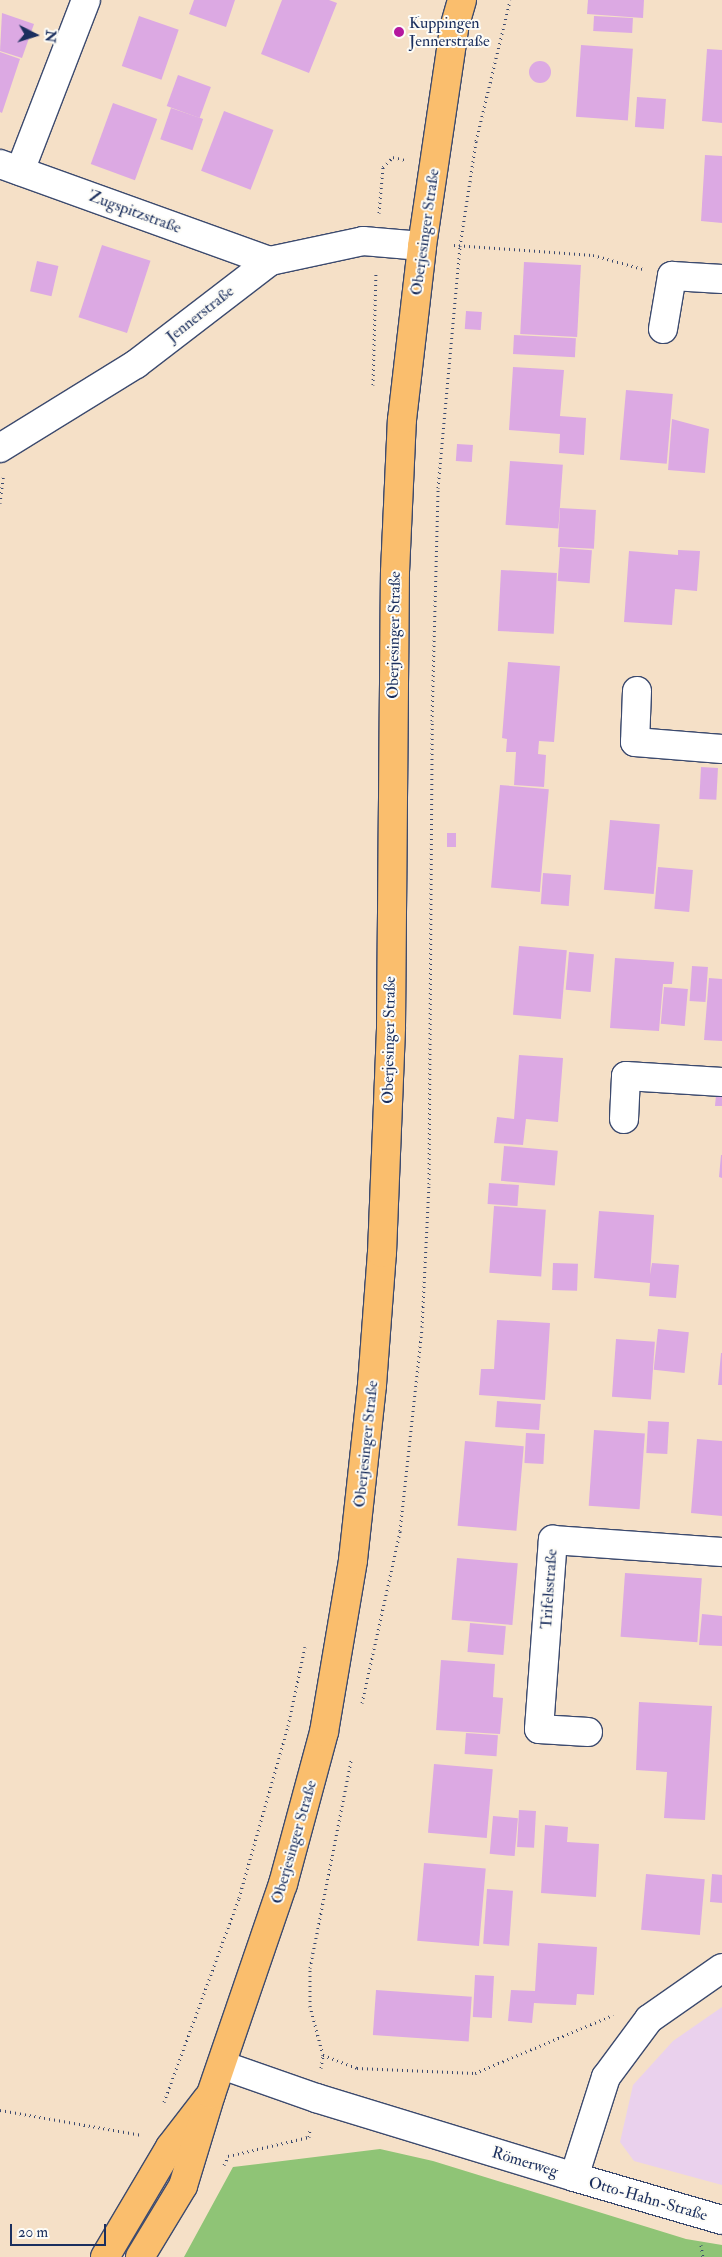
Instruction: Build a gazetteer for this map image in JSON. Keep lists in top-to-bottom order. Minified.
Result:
{"streets":{"main road":["Oberjesinger Straße"],"street":["Zugspitzstraße","Jennerstraße","Trifelsstraße","Römerweg","Otto-Hahn-Straße"]},"crossings":[["Zugspitzstraße","Jennerstraße"],["Oberjesinger Straße","Jennerstraße"],["Oberjesinger Straße","Römerweg"],["Römerweg","Otto-Hahn-Straße"]],"places":["Kuppingen Jennerstraße"],"scale_bar":"20 m","north":"right"}
